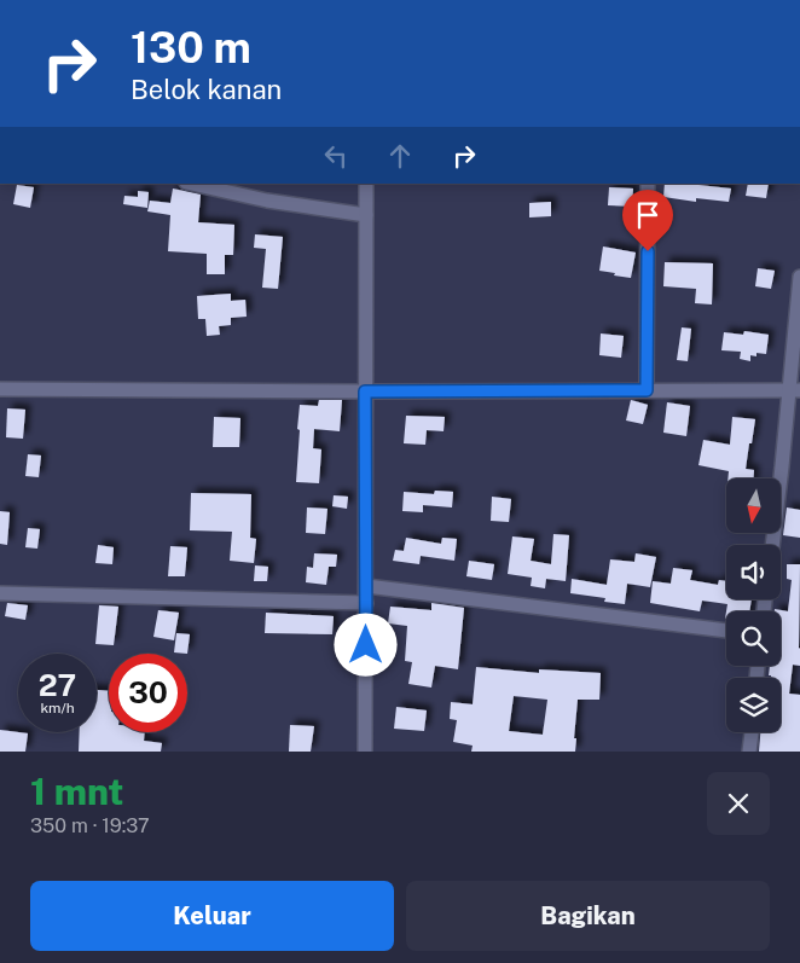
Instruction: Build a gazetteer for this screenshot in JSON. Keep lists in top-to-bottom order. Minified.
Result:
{"north":"bottom","page":{"turn":["130 m","Belok kanan"],"speed":"27 km/h","limit":"30","heading":["1 mnt","350 m · 19:37"],"buttons":["Keluar","Bagikan"]}}
